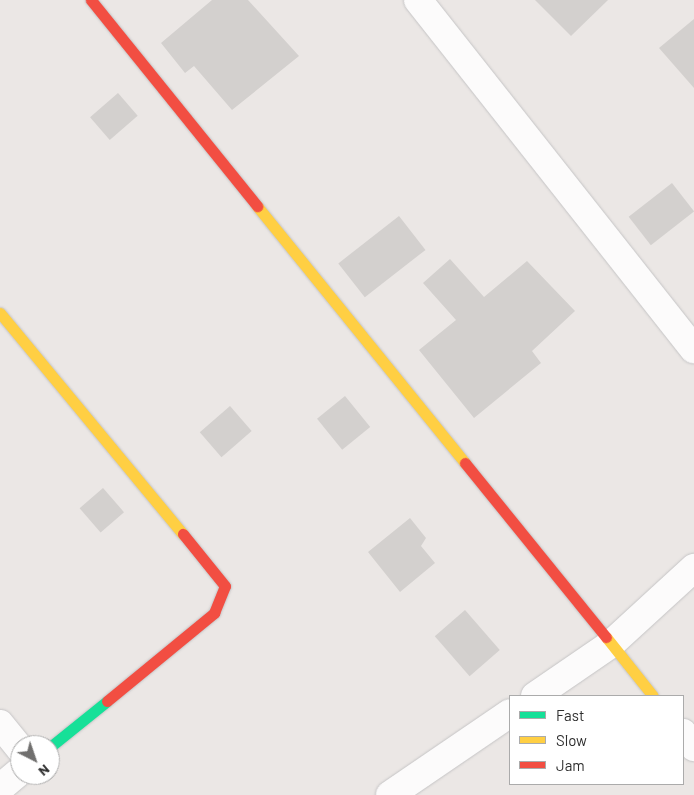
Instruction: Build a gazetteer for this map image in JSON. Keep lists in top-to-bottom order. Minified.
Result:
{"legend":["Fast","Slow","Jam"],"north":"bottom right"}
